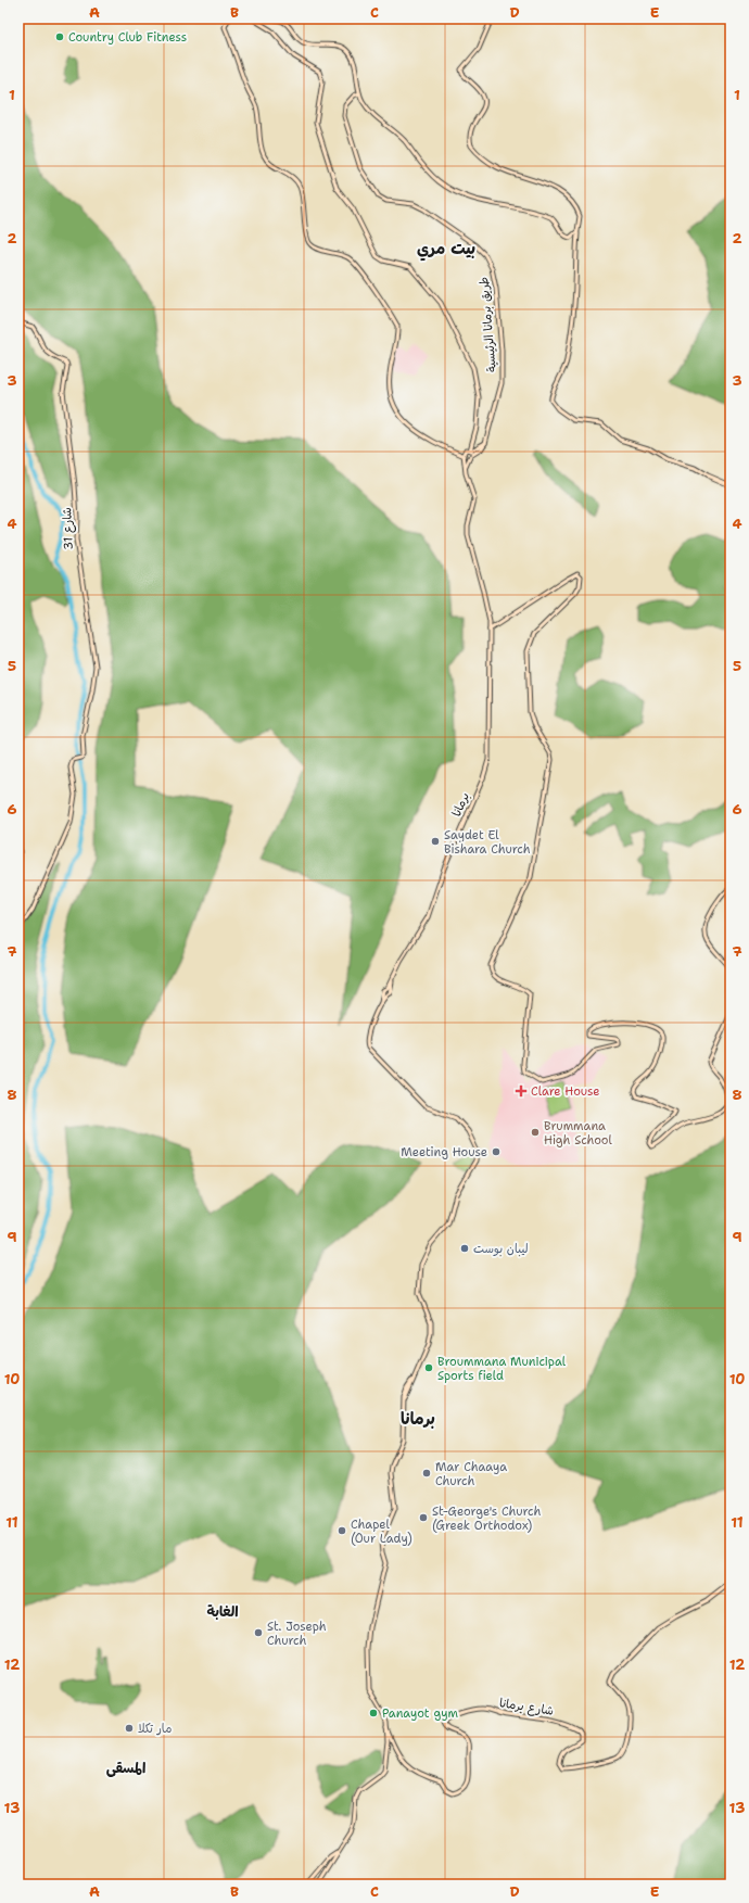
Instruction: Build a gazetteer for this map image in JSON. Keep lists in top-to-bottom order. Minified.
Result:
{"streets":{"street":["طريق برمانا الرئيسية","شارع 31","برمانا","شارع برمانا"]},"districts":["بيت مري","برمانا","الغابة","المسقى"],"places":{"other":["Country Club Fitness","Saydet El Bishara Church","Brummana High School","Meeting House","ليبان بوست","Broummana Municipal Sports field","Mar Chaaya Church","St-George's Church (Greek Orthodox)","Chapel (Our Lady)","St. Joseph Church","Panayot gym","مار تكلا"],"health":["Clare House"]},"grid":{"columns":["A","B","C","D","E"],"rows":["1","2","3","4","5","6","7","8","9","10","11","12","13"]}}
